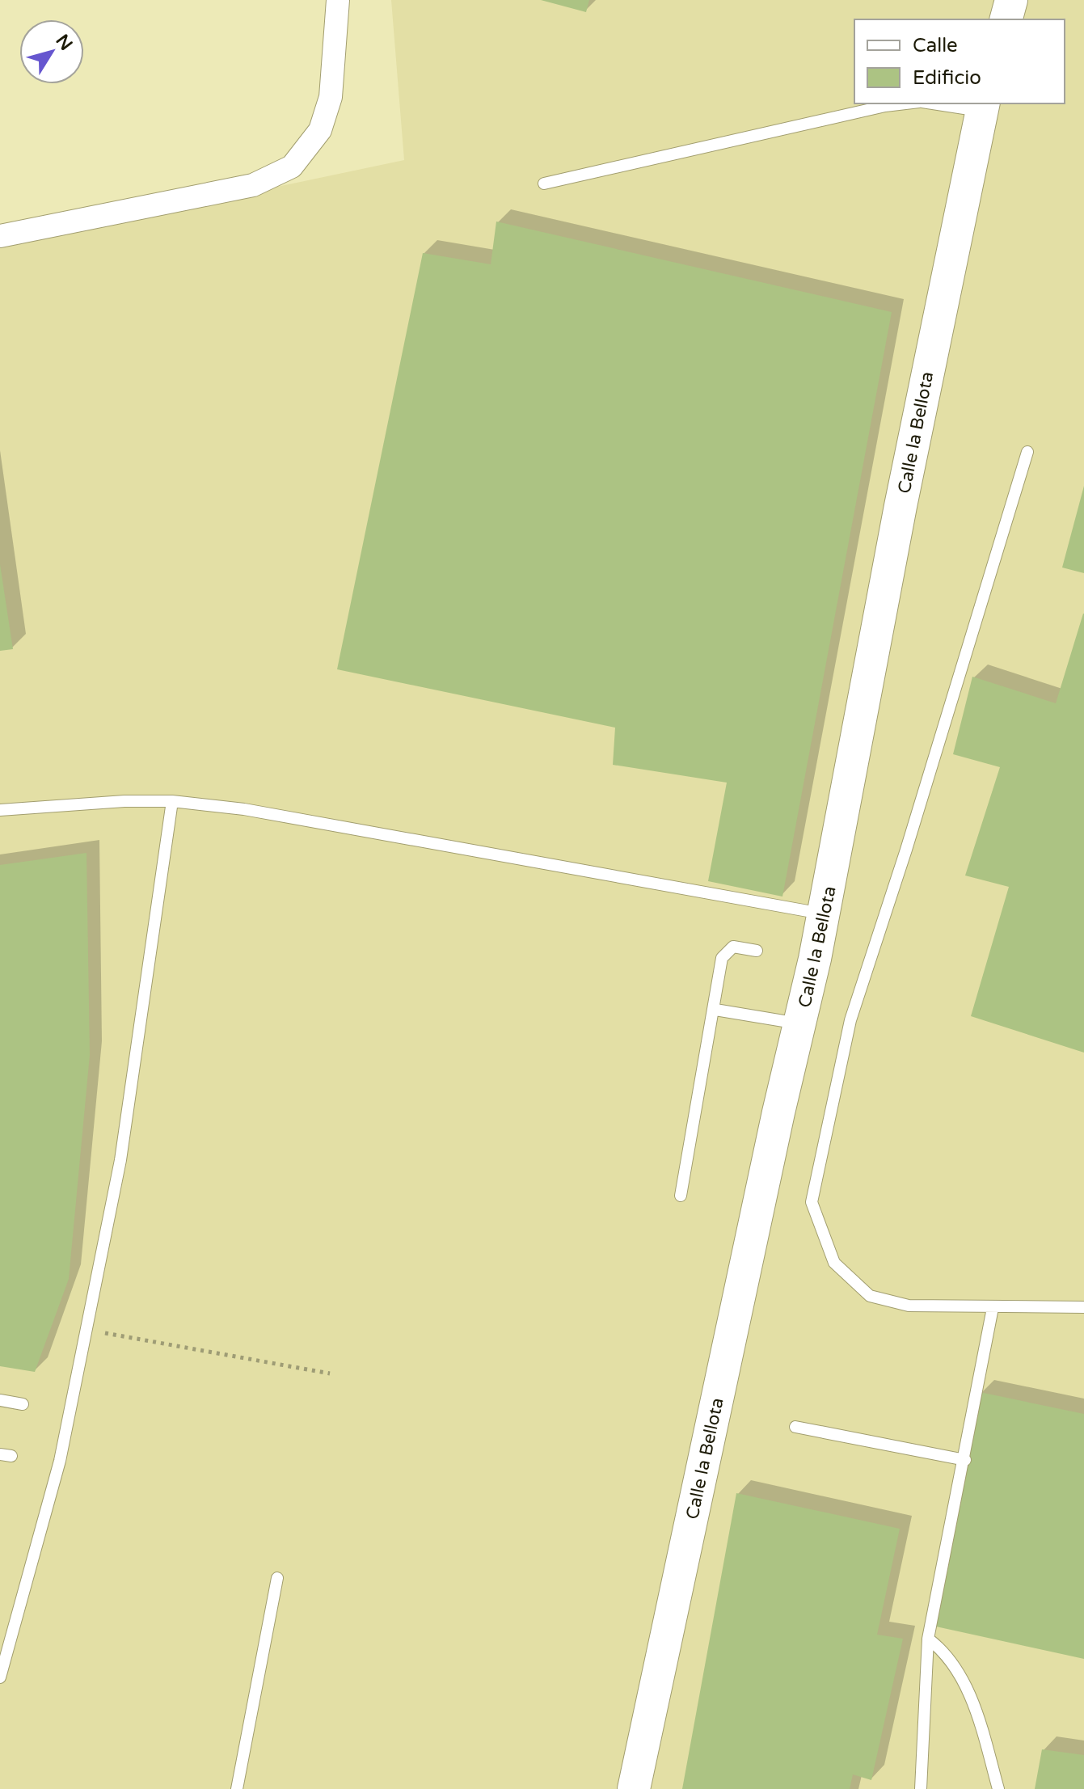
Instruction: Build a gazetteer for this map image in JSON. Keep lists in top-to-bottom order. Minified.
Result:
{"streets":{"street":["Calle la Bellota"]},"legend":["Calle","Edificio"],"north":"top right"}
